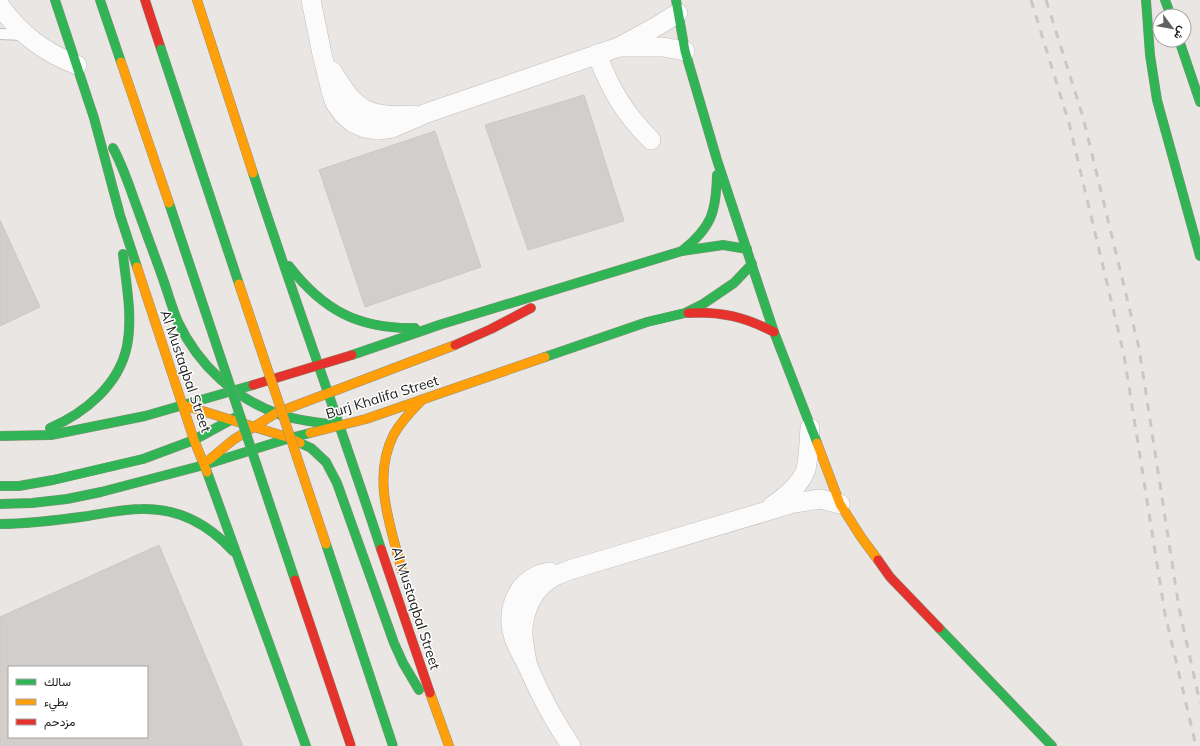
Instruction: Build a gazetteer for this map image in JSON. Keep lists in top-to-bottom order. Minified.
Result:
{"streets":{"main road":["Al Mustaqbal Street","Burj Khalifa Street"]},"crossings":[["Al Mustaqbal Street","Burj Khalifa Street"]],"legend":["سالك","بطيء","مزدحم"],"north":"bottom right"}
